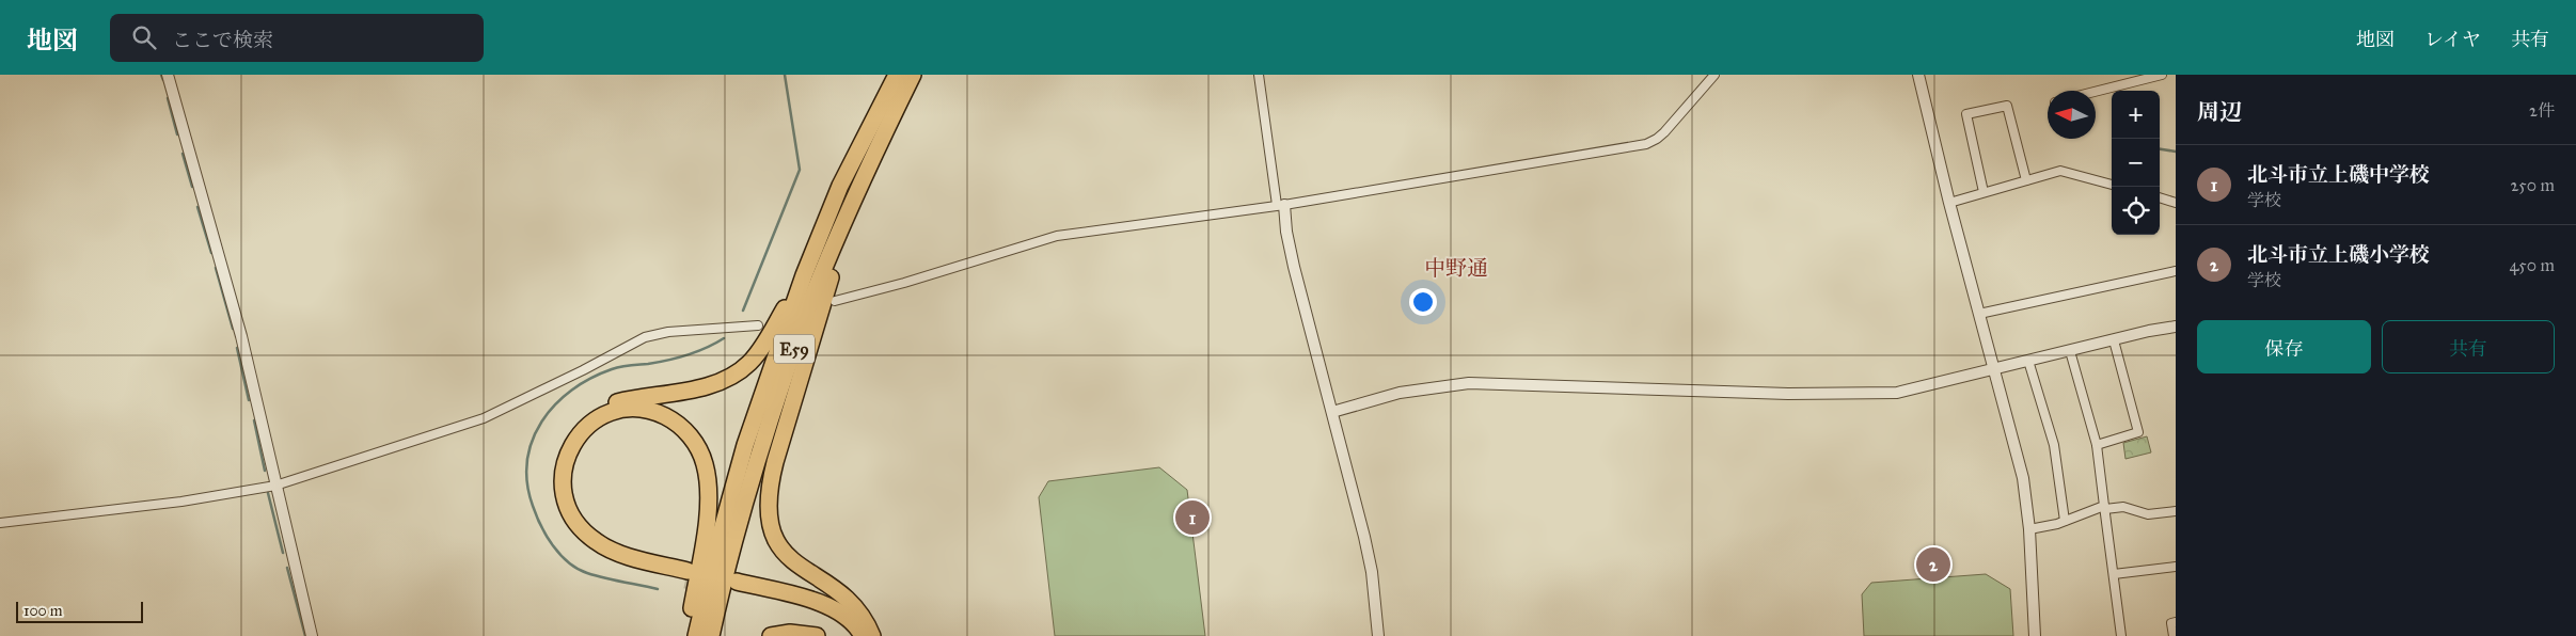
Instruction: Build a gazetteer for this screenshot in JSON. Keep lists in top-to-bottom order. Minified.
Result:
{"streets":{"highway":["E59"]},"districts":["中野通"],"scale_bar":"100 m","north":"left","page":{"header":"地図","search":"ここで検索","nav":["地図","レイヤ","共有"],"heading":["周辺","2件"],"map_buttons":["+","−"],"list":[{"mark":"1","name":"北斗市立上磯中学校","note":"学校","value":"250 m"},{"mark":"2","name":"北斗市立上磯小学校","note":"学校","value":"450 m"}],"buttons":["保存","共有"],"pins":["1","2"],"scale":"100 m"}}
